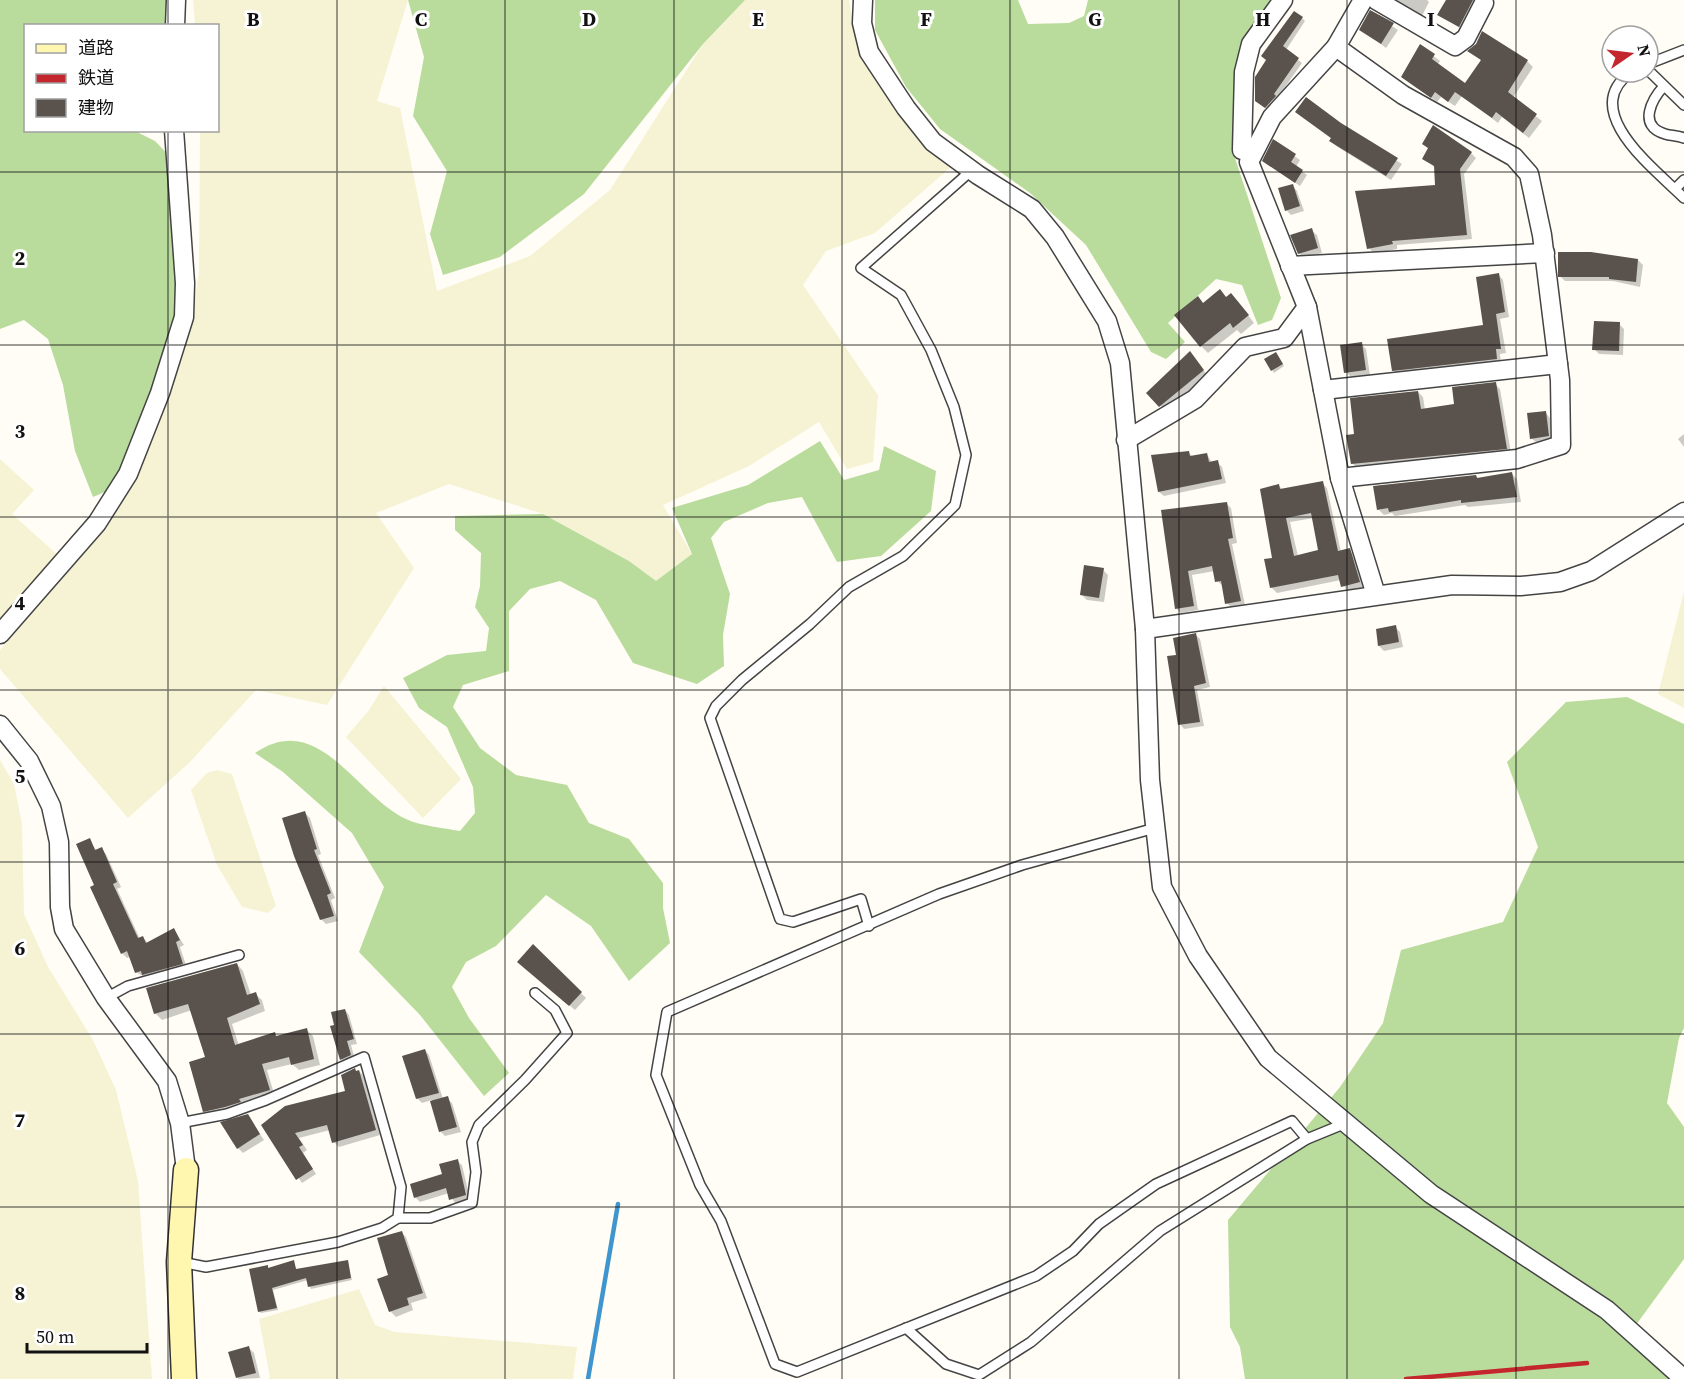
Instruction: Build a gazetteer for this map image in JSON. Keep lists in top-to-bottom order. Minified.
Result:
{"legend":["道路","鉄道","建物"],"scale_bar":"50 m","north":"right","grid":{"columns":["B","C","D","E","F","G","H","I"],"rows":["2","3","4","5","6","7","8"]}}
